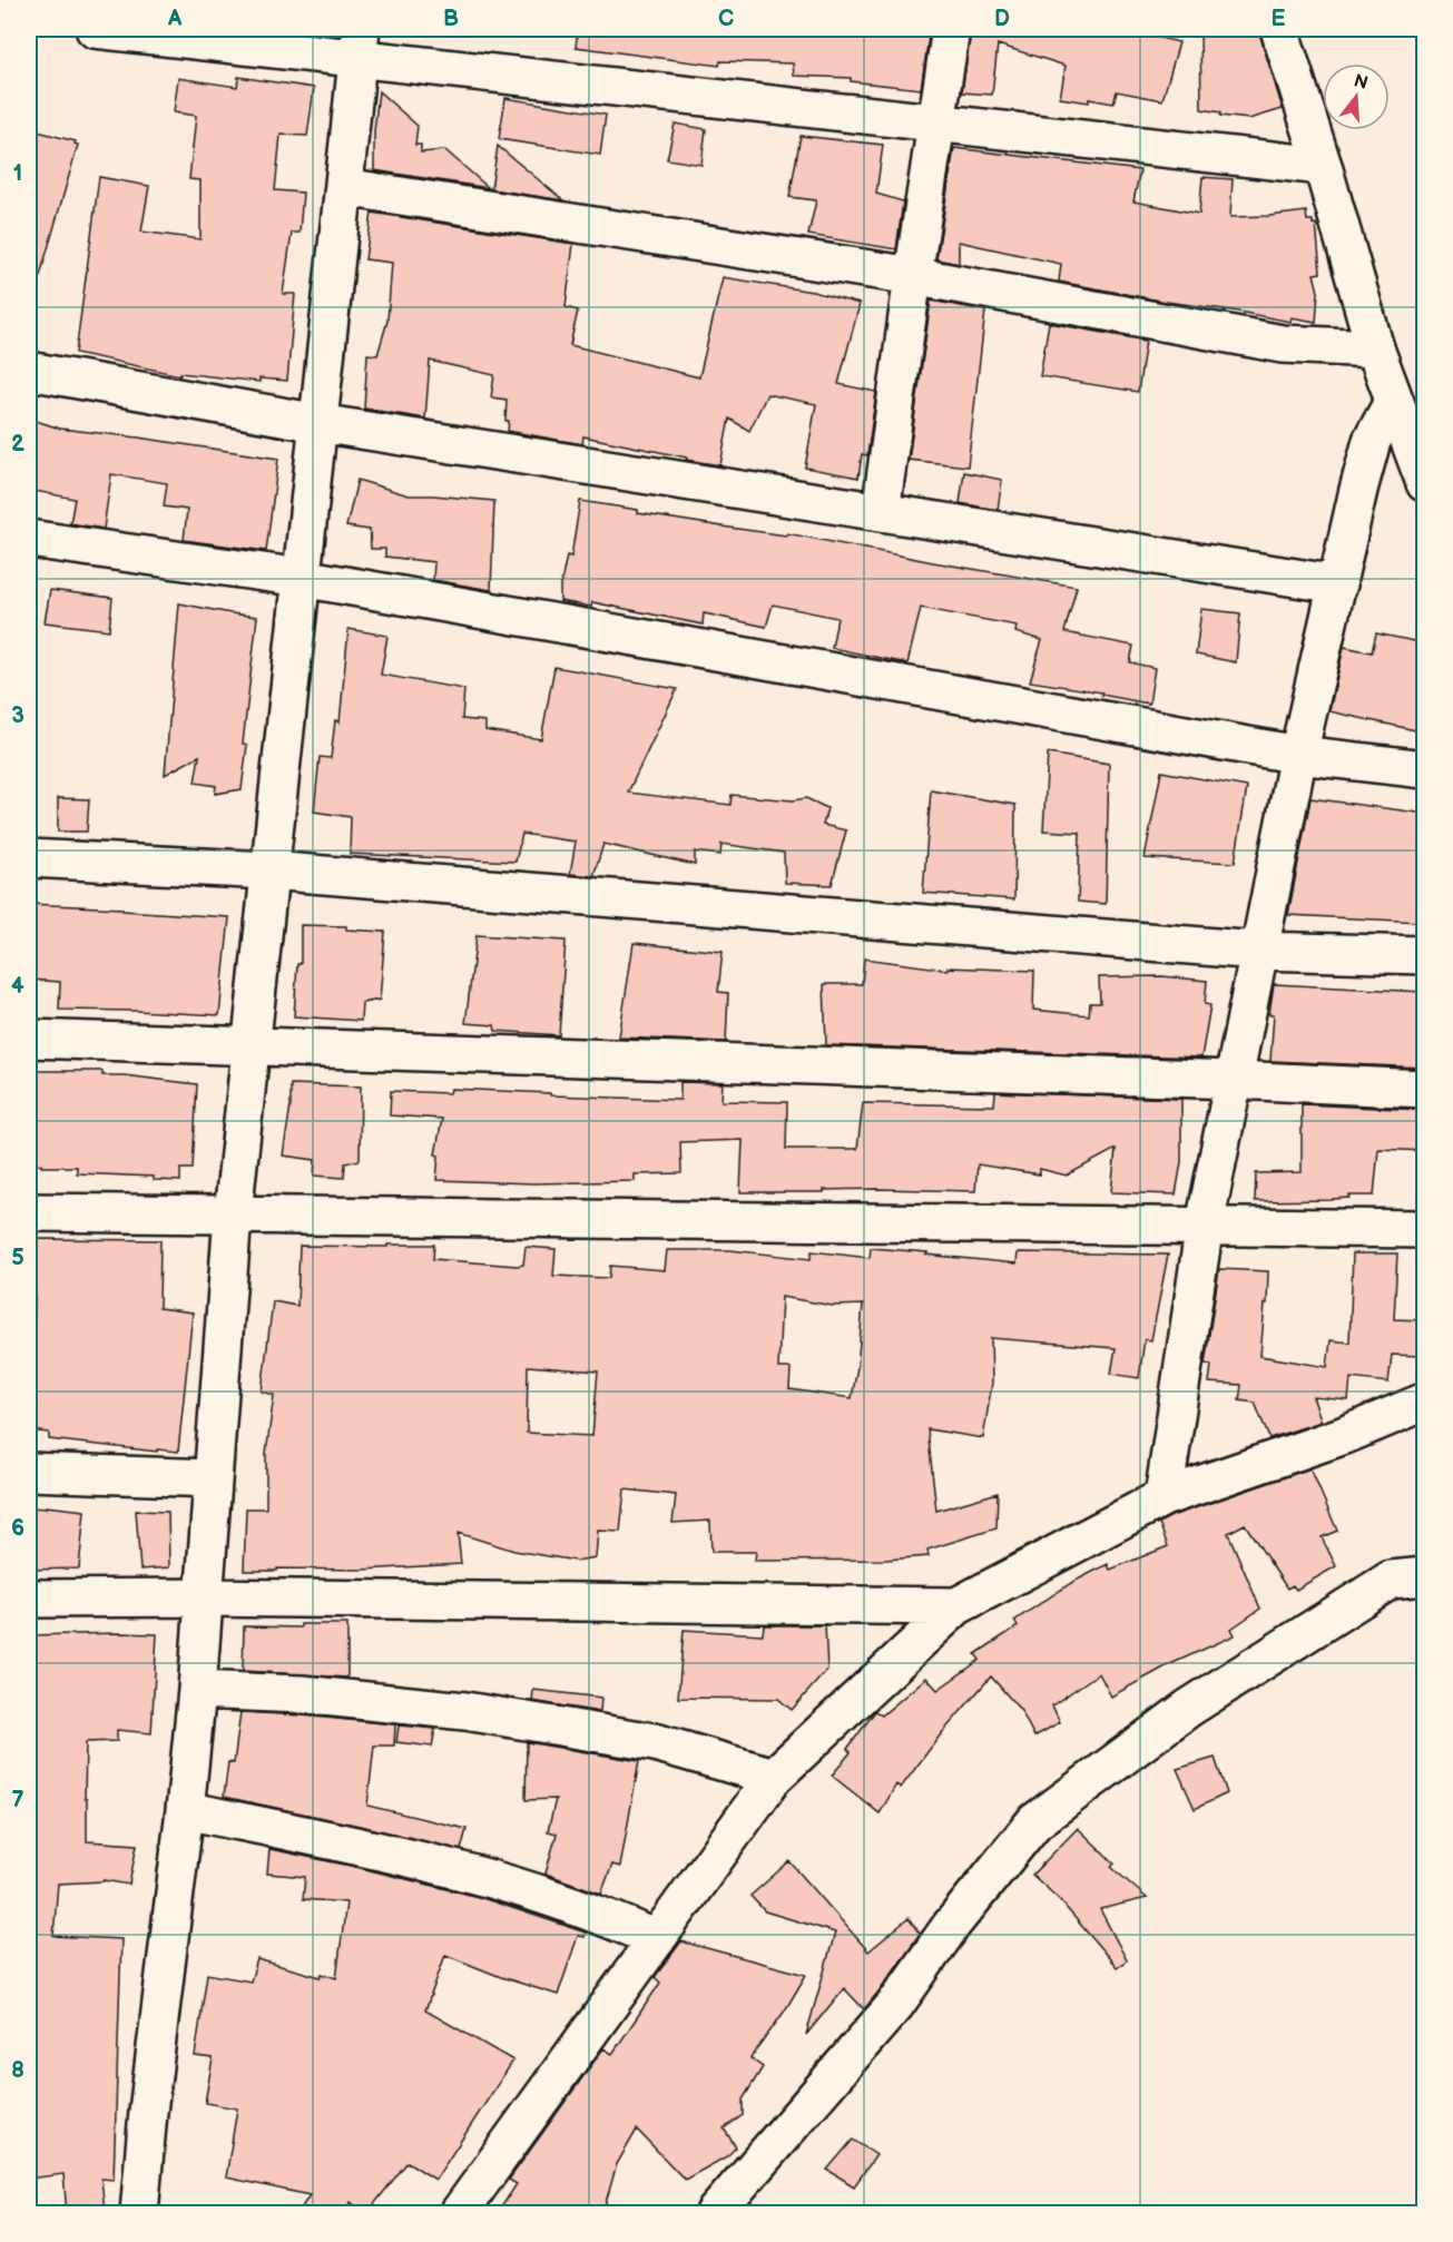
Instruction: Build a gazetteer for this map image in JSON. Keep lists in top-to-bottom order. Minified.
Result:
{"north":"top","grid":{"columns":["A","B","C","D","E"],"rows":["1","2","3","4","5","6","7","8"]}}
